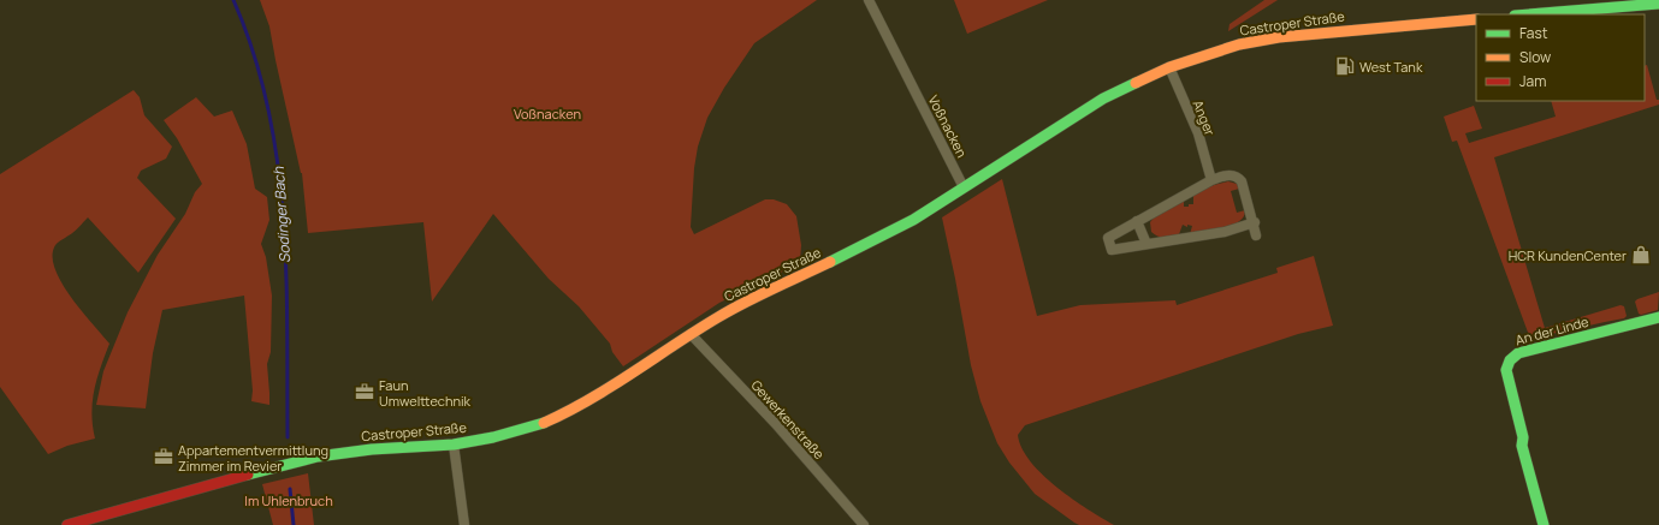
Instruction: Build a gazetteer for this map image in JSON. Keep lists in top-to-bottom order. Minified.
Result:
{"streets":{"main road":["Castroper Straße","An der Linde"],"street":["Anger","Voßnacken","Gewerkenstraße"]},"crossings":[["Castroper Straße","Anger"],["Castroper Straße","Voßnacken"],["Castroper Straße","Gewerkenstraße"]],"water":["Sodinger Bach"],"parks":["Voßnacken","Im Uhlenbruch"],"places":{"fuel station":["West Tank"],"shop":["HCR KundenCenter"],"office":["Faun Umwelttechnik","Appartementvermittlung Zimmer im Revier"]},"legend":["Fast","Slow","Jam"]}
